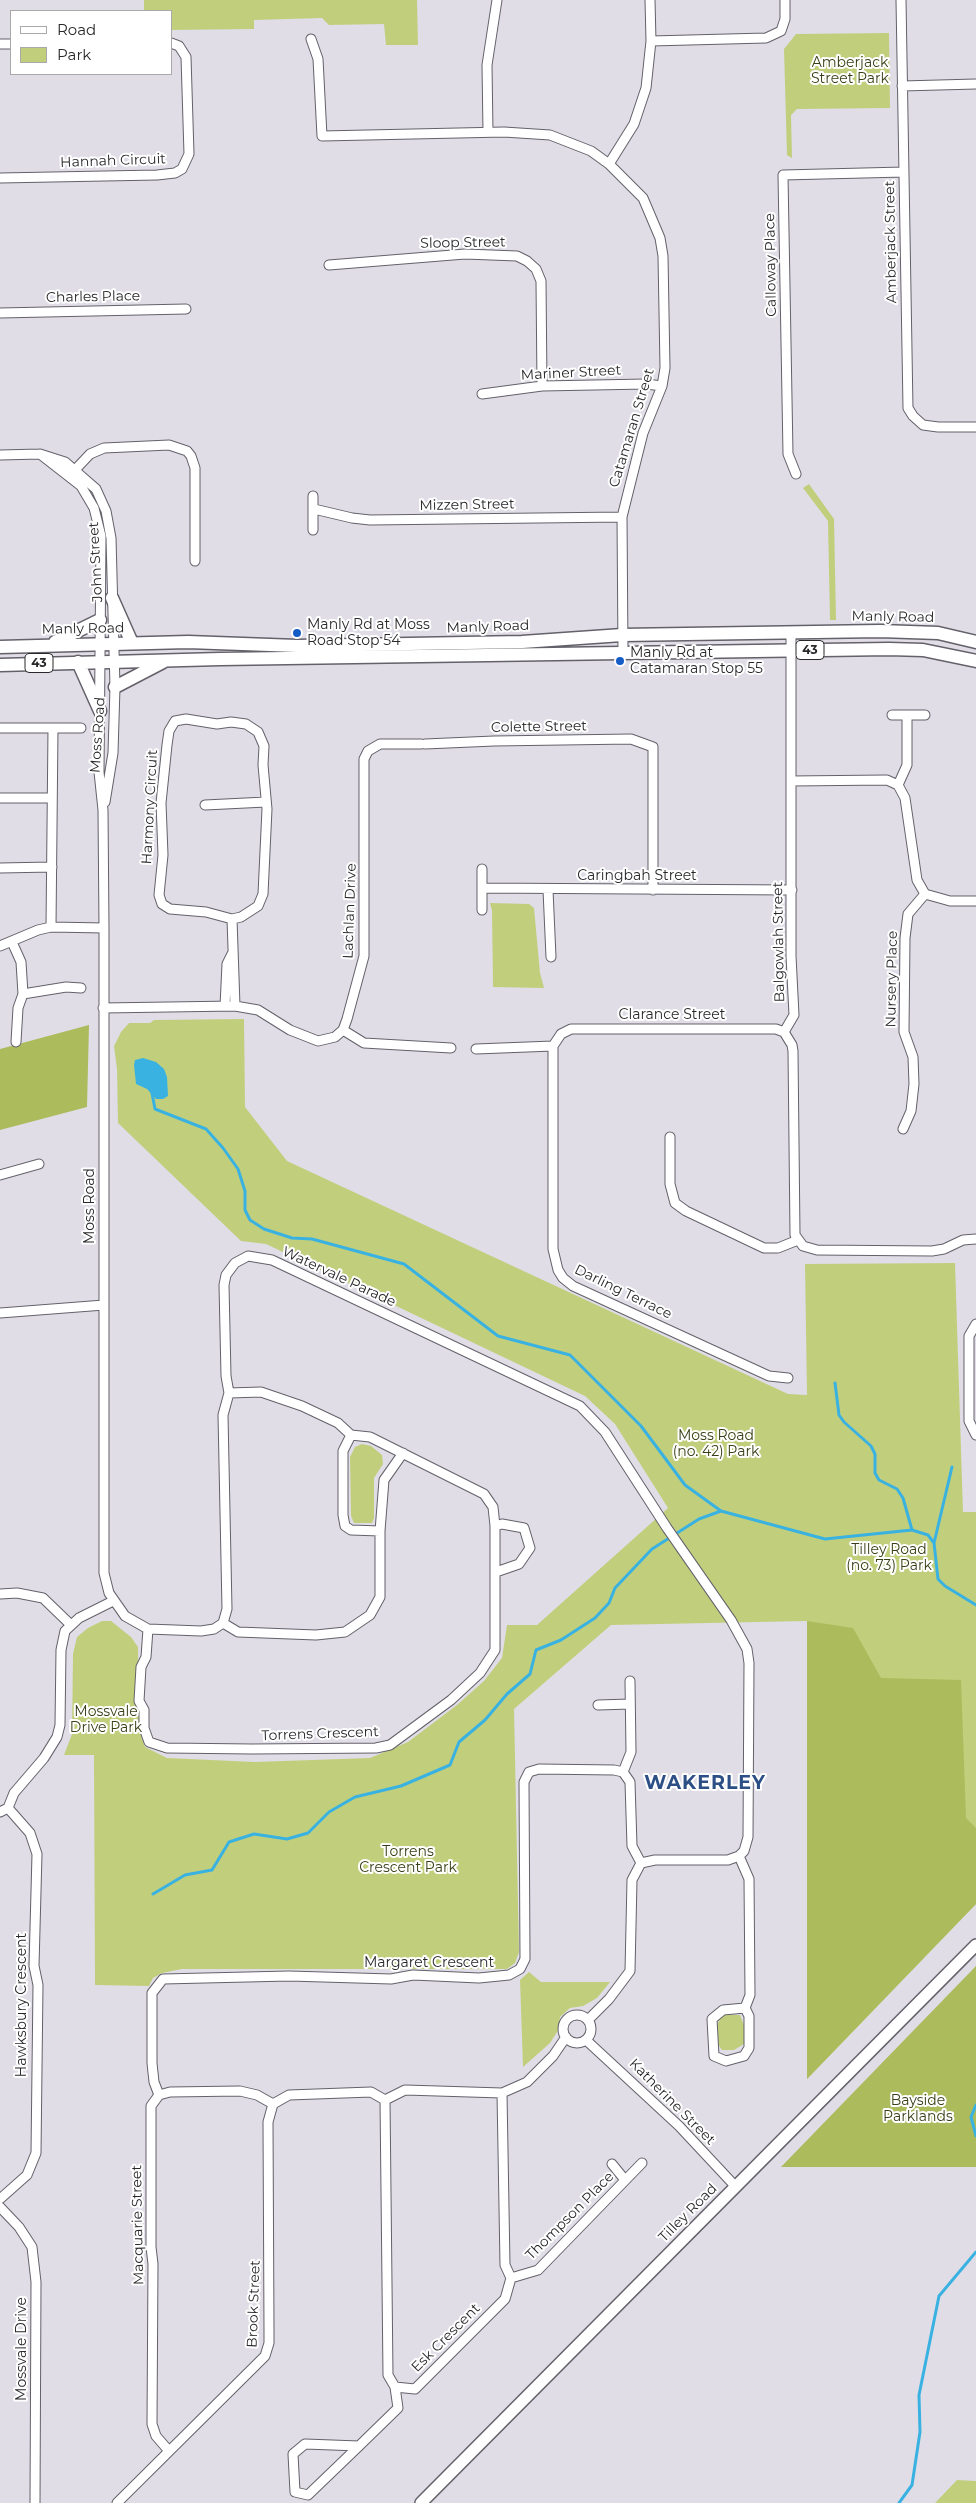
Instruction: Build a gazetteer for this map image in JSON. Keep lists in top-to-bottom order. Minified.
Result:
{"streets":{"main road":["Manly Road","43","Tilley Road"],"street":["Hannah Circuit","Amberjack Street","Sloop Street","Calloway Place","Charles Place","Mariner Street","Catamaran Street","Mizzen Street","John Street","Colette Street","Moss Road","Harmony Circuit","Caringbah Street","Lachlan Drive","Balgowlah Street","Nursery Place","Clarance Street","Watervale Parade","Darling Terrace","Torrens Crescent","Margaret Crescent","Hawksbury Crescent","Katherine Street","Thompson Place","Macquarie Street","Brook Street","Esk Crescent","Mossvale Drive"]},"crossings":[["Amberjack Street","Calloway Place"],["Sloop Street","Mariner Street"],["Mariner Street","Catamaran Street"],["Catamaran Street","Mizzen Street"],["Catamaran Street","Manly Road"],["John Street","Manly Road"],["John Street","Moss Road"],["Manly Road","Moss Road"],["Manly Road","Balgowlah Street"],["Colette Street","Caringbah Street"],["Colette Street","Lachlan Drive"],["Caringbah Street","Balgowlah Street"],["Balgowlah Street","Clarance Street"],["Clarance Street","Darling Terrace"],["Watervale Parade","Torrens Crescent"],["Margaret Crescent","Macquarie Street"],["Katherine Street","Tilley Road"],["Thompson Place","Esk Crescent"],["Macquarie Street","Brook Street"]],"districts":["WAKERLEY"],"parks":["Amberjack Street Park","Moss Road (no. 42) Park","Tilley Road (no. 73) Park","Mossvale Drive Park","Torrens Crescent Park","Bayside Parklands"],"places":["Manly Rd at Moss Road Stop 54","Manly Rd at Catamaran Stop 55"],"legend":["Road","Park"]}
